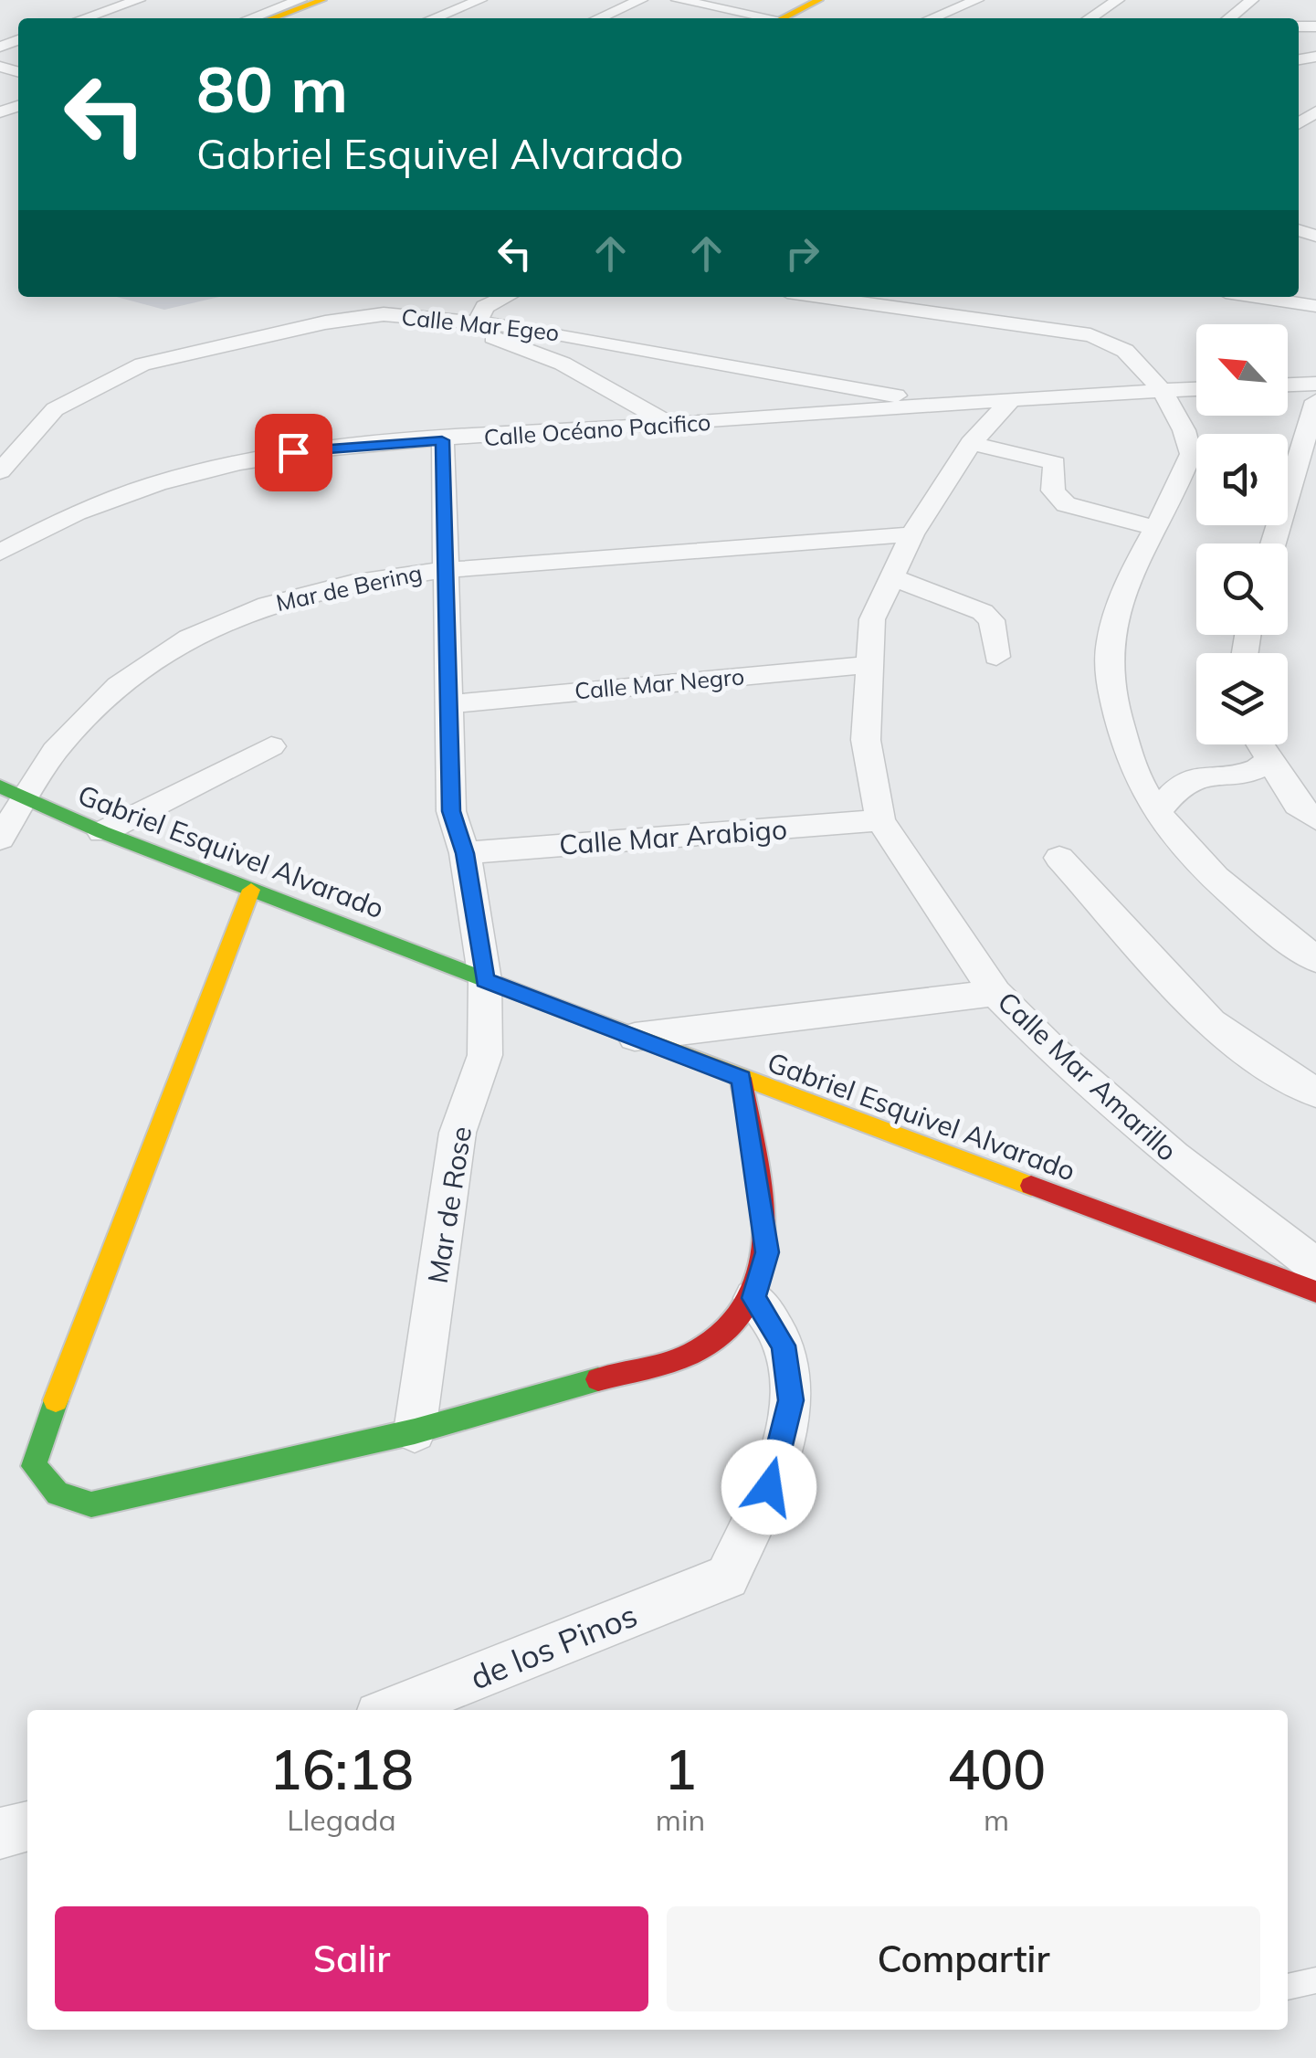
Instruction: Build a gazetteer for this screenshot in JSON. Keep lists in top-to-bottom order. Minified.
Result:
{"streets":{"street":["Calle Mar Egeo","Calle Océano Pacifico","Mar de Bering","Calle Mar Negro","Calle Mar Arabigo","Gabriel Esquivel Alvarado","Calle Mar Amarillo","Mar de Rose","de los Pinos"]},"crossings":[["Calle Mar Egeo","Calle Océano Pacifico"],["Calle Océano Pacifico","Calle Mar Amarillo"],["Calle Océano Pacifico","Mar de Rose"],["Mar de Bering","Gabriel Esquivel Alvarado"],["Mar de Bering","Calle Mar Amarillo"],["Mar de Bering","Mar de Rose"],["Calle Mar Negro","Calle Mar Amarillo"],["Calle Mar Negro","Mar de Rose"],["Calle Mar Arabigo","Calle Mar Amarillo"],["Calle Mar Arabigo","Mar de Rose"],["Gabriel Esquivel Alvarado","Mar de Rose"]],"north":"top left","page":{"turn":["80 m","Gabriel Esquivel Alvarado"],"eta":["16:18","Llegada","1","min","400","m"],"buttons":["Salir","Compartir"]}}
